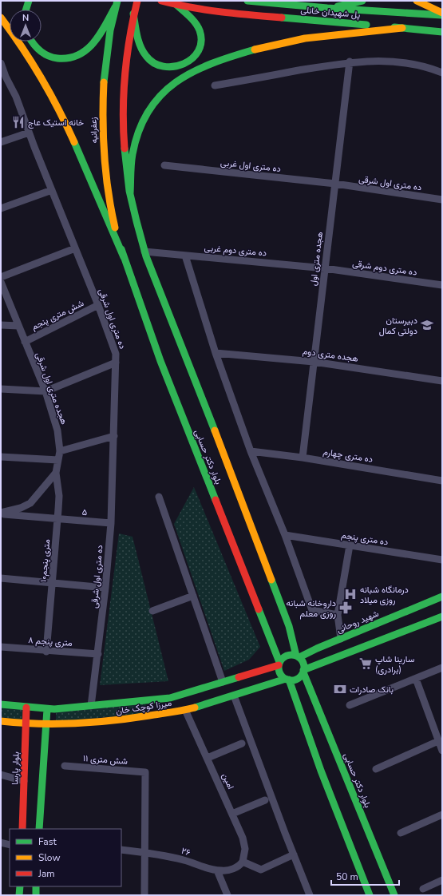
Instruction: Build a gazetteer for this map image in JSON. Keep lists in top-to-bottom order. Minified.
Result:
{"streets":{"main road":["پل شهیدان خانلی","زعفرانیه","بلوار دکتر حسابی","شهید روحانی","میرزا کوچک خان","بلوار پارسا"],"street":["ده متری اول غربی","ده متری اول شرقی","ده متری دوم غربی","هجده متری اول","ده متری دوم شرقی","شش متری پنجم","هجده متری دوم","هجده متری اول شرقی","ده متری چهارم","۵","ده متری پنجم","۱۰متری پنجم","۸ متری پنجم","شش متری ۱۱","امین","۲۶"]},"crossings":[["زعفرانیه","بلوار دکتر حسابی"],["ده متری اول غربی","ده متری اول شرقی"],["ده متری اول غربی","هجده متری اول"],["ده متری اول شرقی","هجده متری اول"],["ده متری اول شرقی","شش متری پنجم"],["ده متری اول شرقی","۵"],["ده متری اول شرقی","۸ متری پنجم"],["ده متری اول شرقی","میرزا کوچک خان"],["ده متری دوم غربی","هجده متری اول"],["ده متری دوم غربی","ده متری دوم شرقی"],["ده متری دوم غربی","بلوار دکتر حسابی"],["هجده متری اول","ده متری دوم شرقی"],["هجده متری اول","هجده متری دوم"],["هجده متری اول","ده متری چهارم"],["شش متری پنجم","هجده متری اول شرقی"],["هجده متری اول شرقی","۵"],["هجده متری اول شرقی","۱۰متری پنجم"],["بلوار دکتر حسابی","شهید روحانی"],["بلوار دکتر حسابی","میرزا کوچک خان"],["۵","۱۰متری پنجم"],["۱۰متری پنجم","۸ متری پنجم"],["شهید روحانی","میرزا کوچک خان"],["میرزا کوچک خان","بلوار پارسا"],["میرزا کوچک خان","امین"],["شش متری ۱۱","۲۶"],["امین","۲۶"]],"places":{"restaurant":["خانه استیک عاج"],"school or university":["دبیرستان دولتی کمال"],"hospital":["درمانگاه شبانه روزی میلاد"],"pharmacy":["داروخانه شبانه روزی معلم"],"supermarket":["سارینا شاپ (برادری)"],"bank":["بانک صادرات"]},"legend":["Fast","Slow","Jam"],"scale_bar":"50 m","north":"top"}
